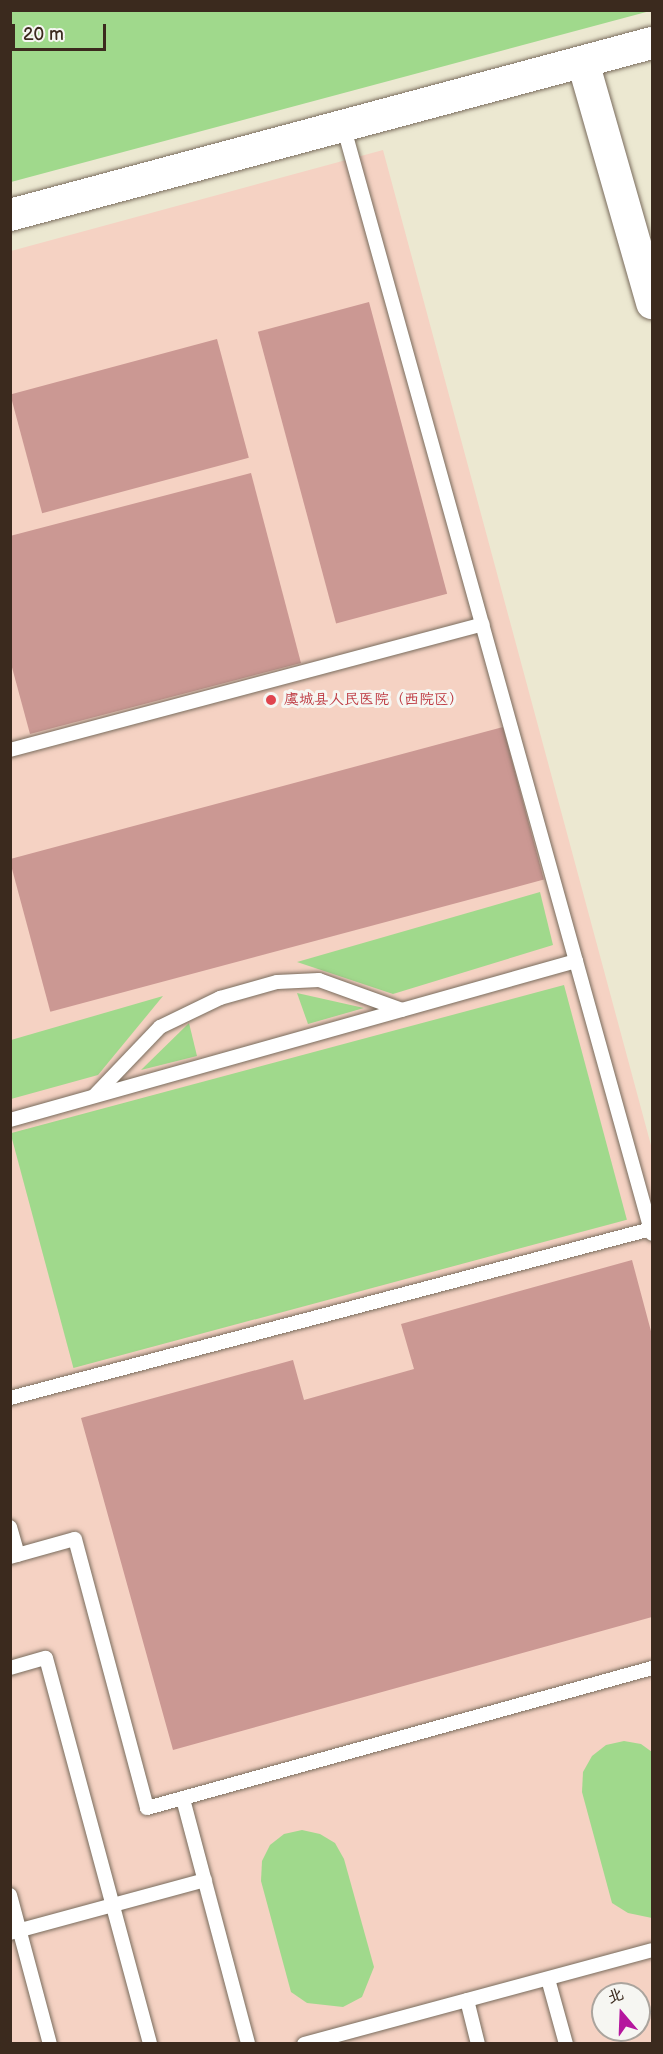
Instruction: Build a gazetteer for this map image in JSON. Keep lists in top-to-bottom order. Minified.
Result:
{"places":["虞城县人民医院（西院区）"],"scale_bar":"20 m","north":"top"}
